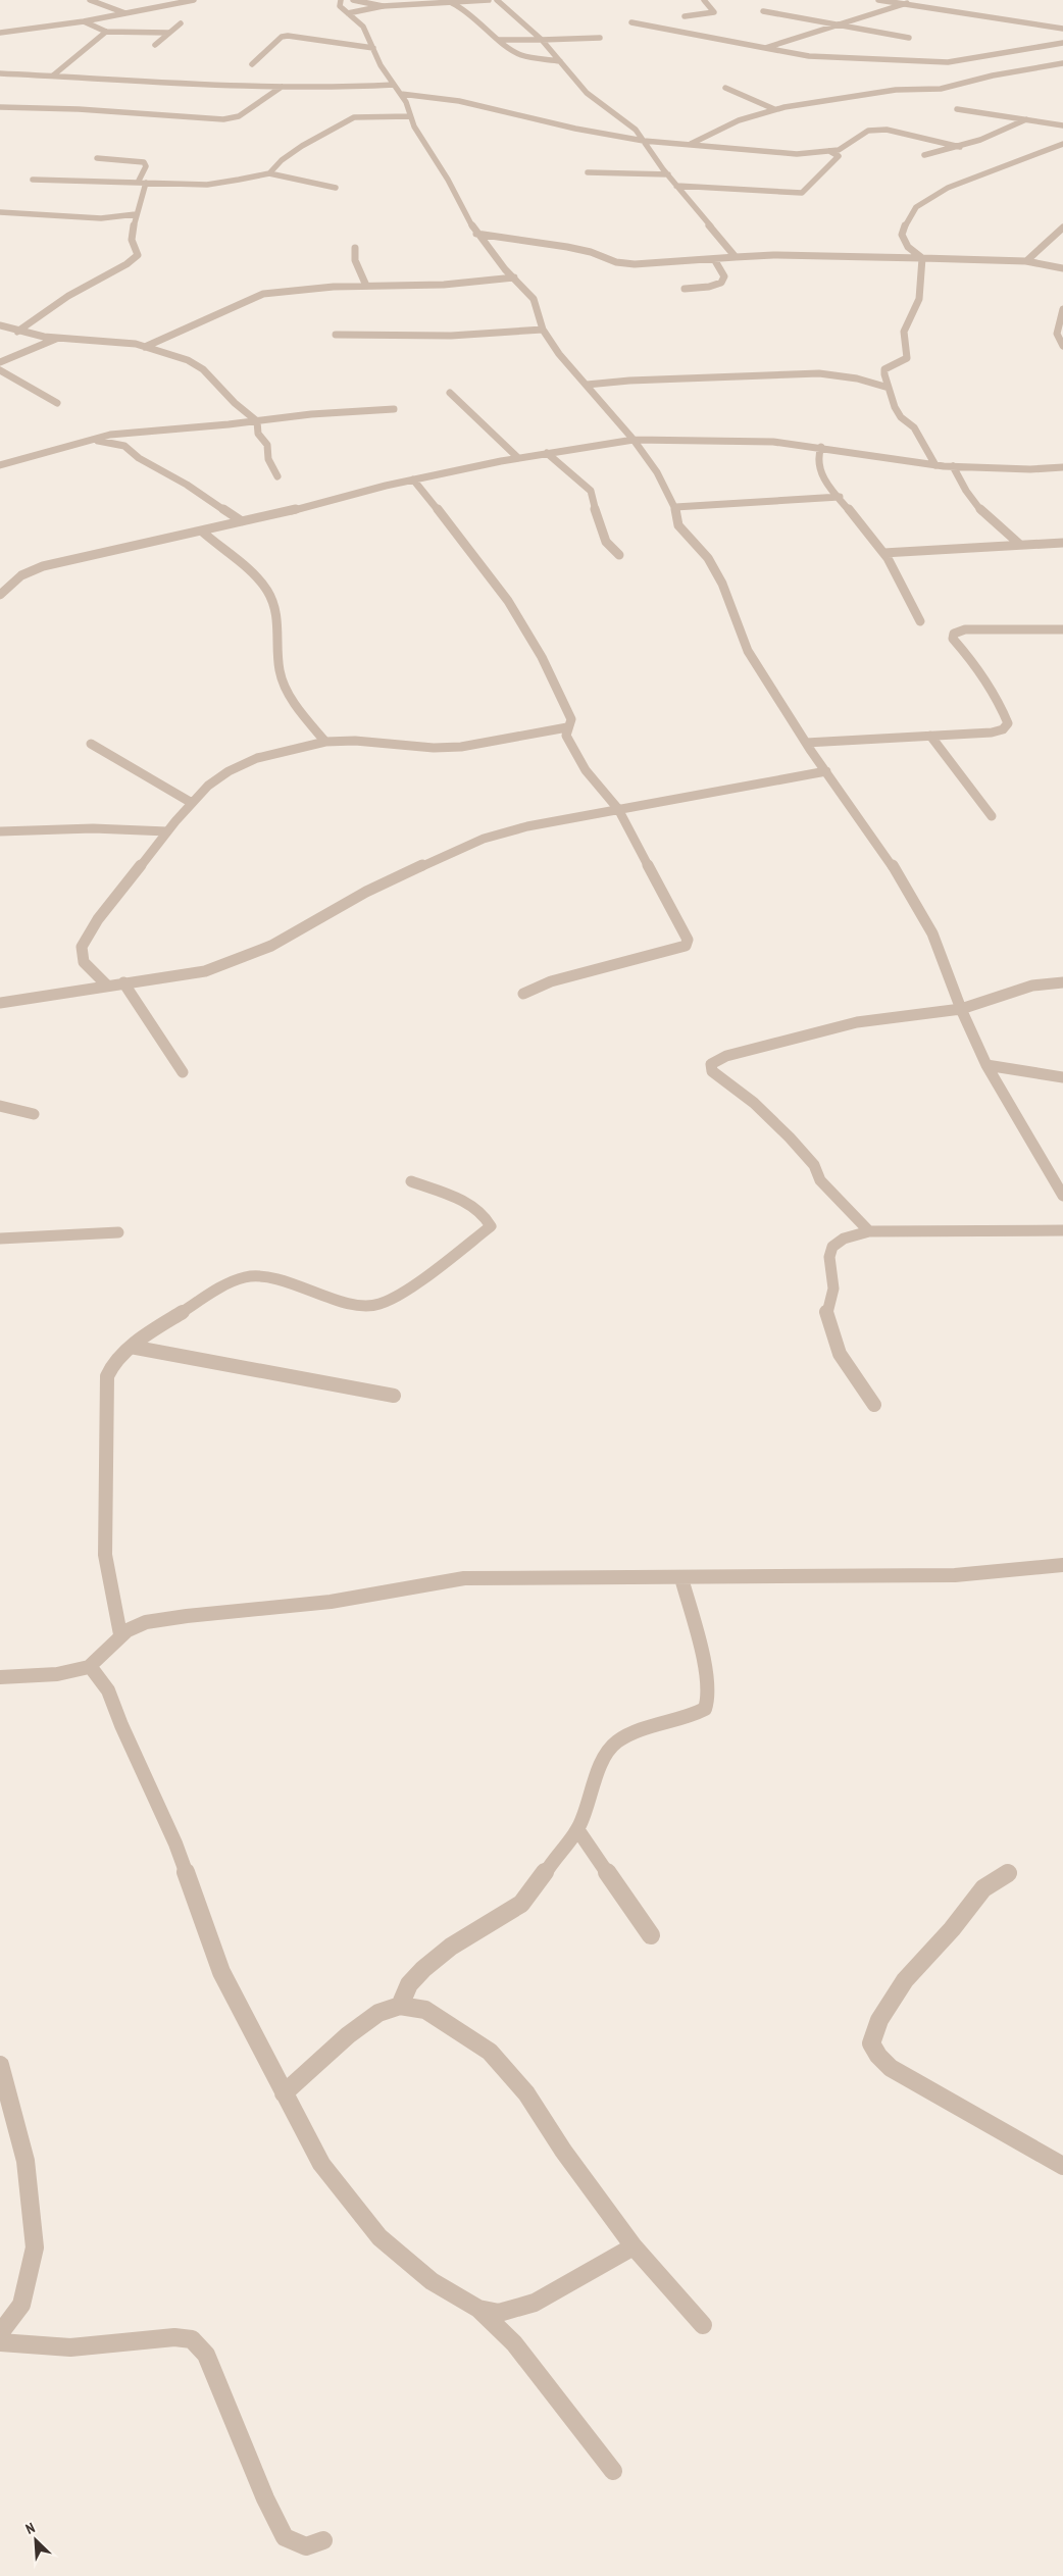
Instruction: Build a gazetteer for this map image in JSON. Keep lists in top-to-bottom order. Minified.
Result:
{"north":"top left"}
